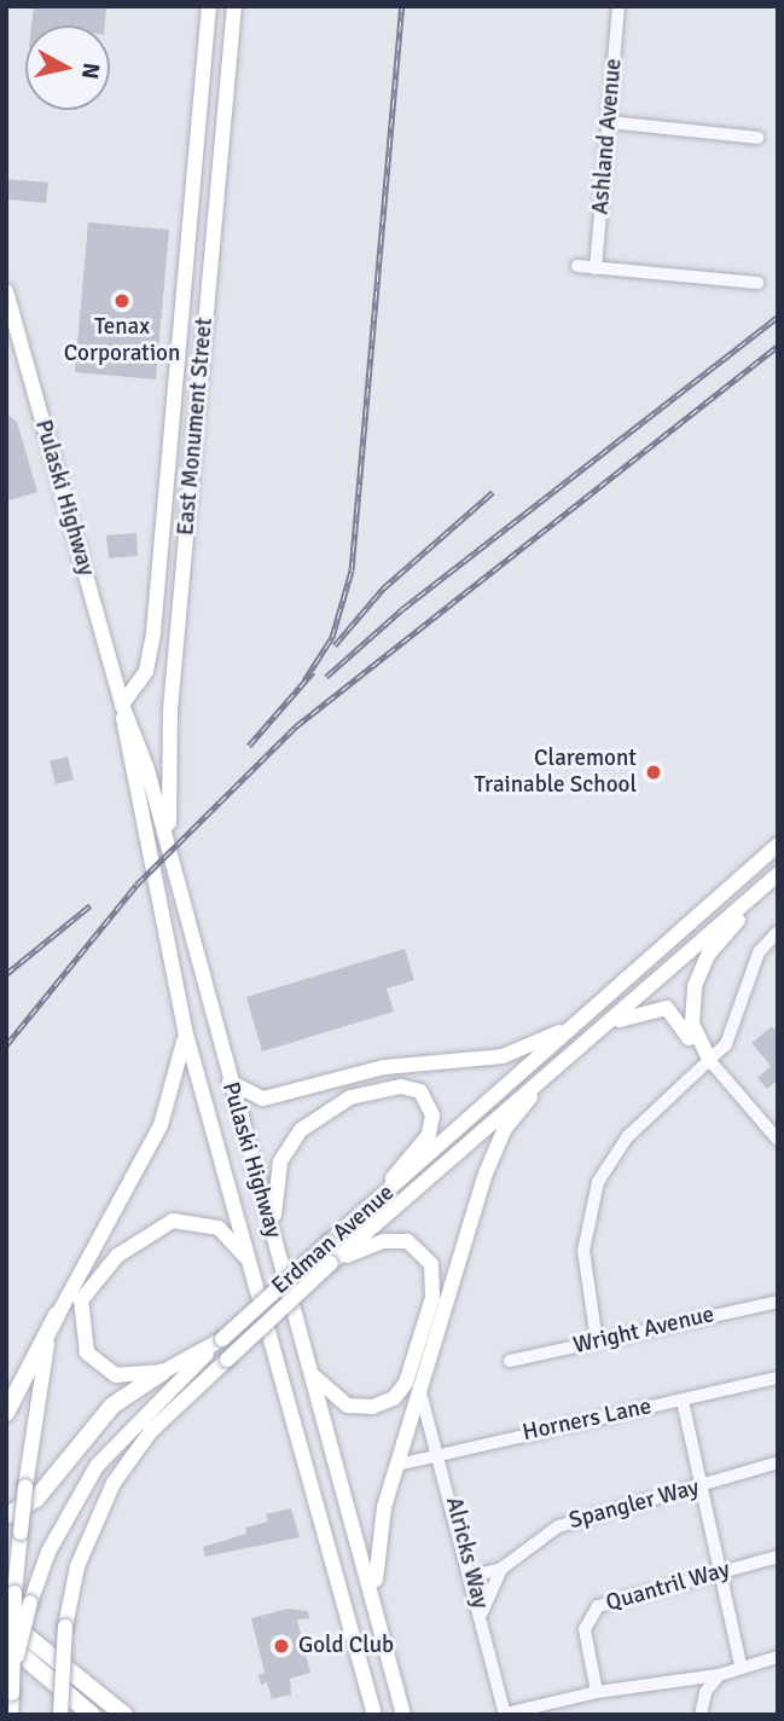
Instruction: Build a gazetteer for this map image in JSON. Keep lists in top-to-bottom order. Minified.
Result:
{"streets":{"main road":["East Monument Street","Pulaski Highway","Erdman Avenue"],"street":["Ashland Avenue","Wright Avenue","Horners Lane","Spangler Way","Alricks Way","Quantril Way"]},"crossings":[["East Monument Street","Pulaski Highway"],["Horners Lane","Alricks Way"],["Spangler Way","Alricks Way"]],"places":["Tenax Corporation","Claremont Trainable School","Gold Club"],"north":"right"}
